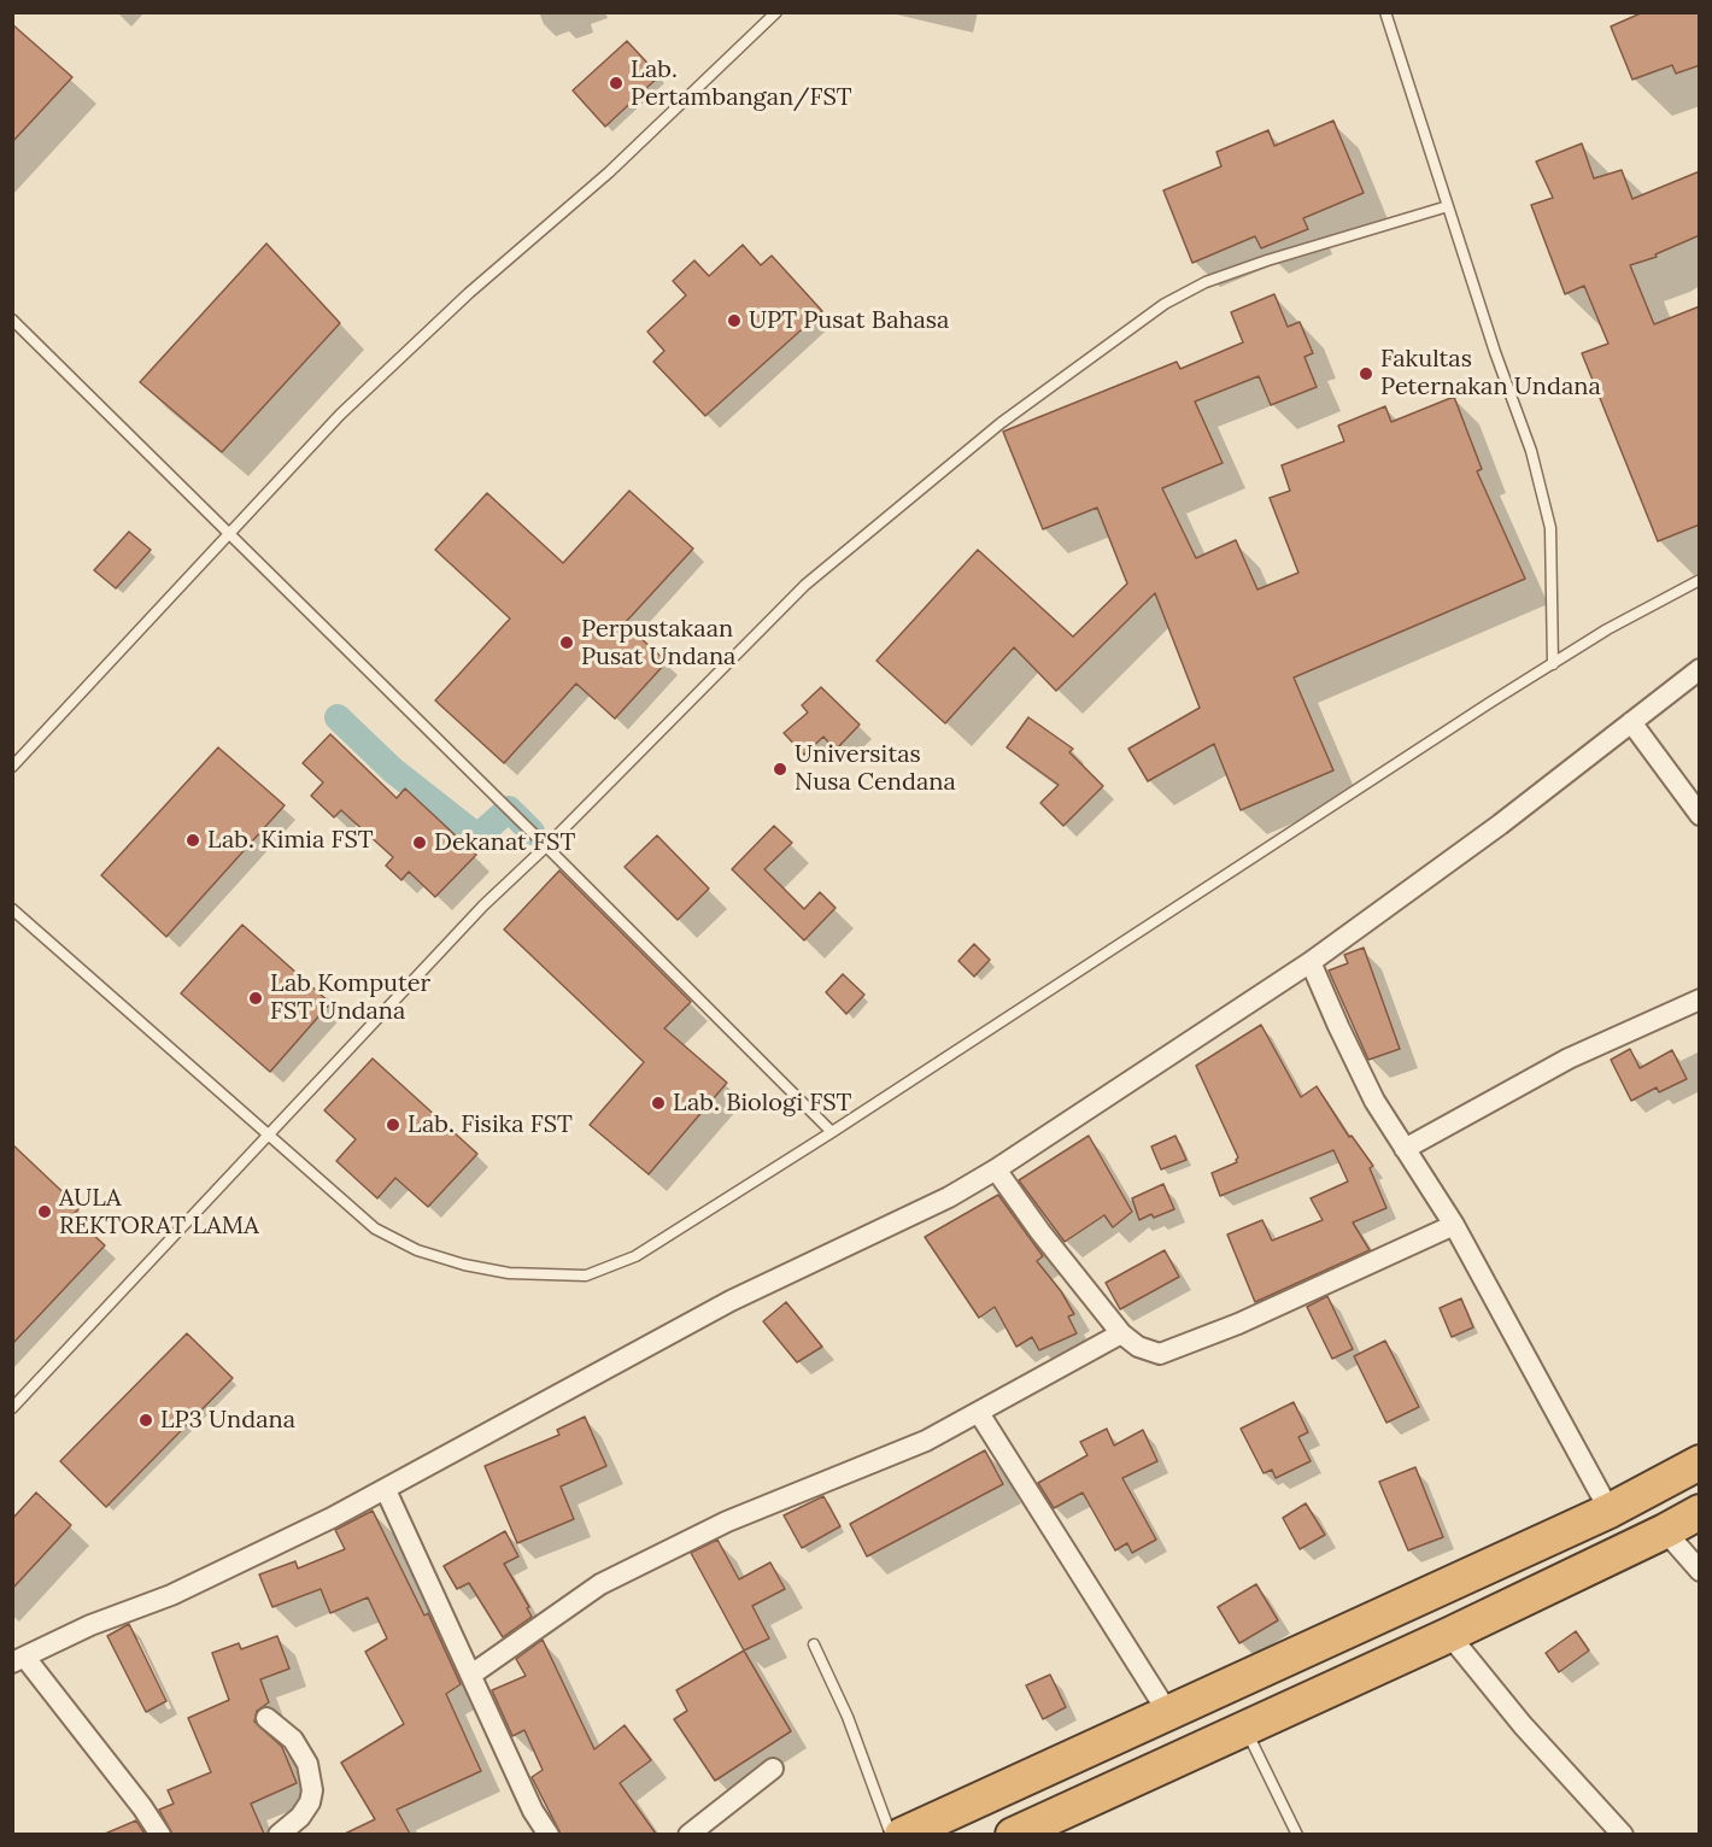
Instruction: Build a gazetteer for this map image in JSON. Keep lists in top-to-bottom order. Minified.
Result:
{"places":["Lab. Pertambangan/FST","UPT Pusat Bahasa","Fakultas Peternakan Undana","Perpustakaan Pusat Undana","Universitas Nusa Cendana","Lab. Kimia FST","Dekanat FST","Lab Komputer FST Undana","Lab. Biologi FST","Lab. Fisika FST","AULA REKTORAT LAMA","LP3 Undana"]}
